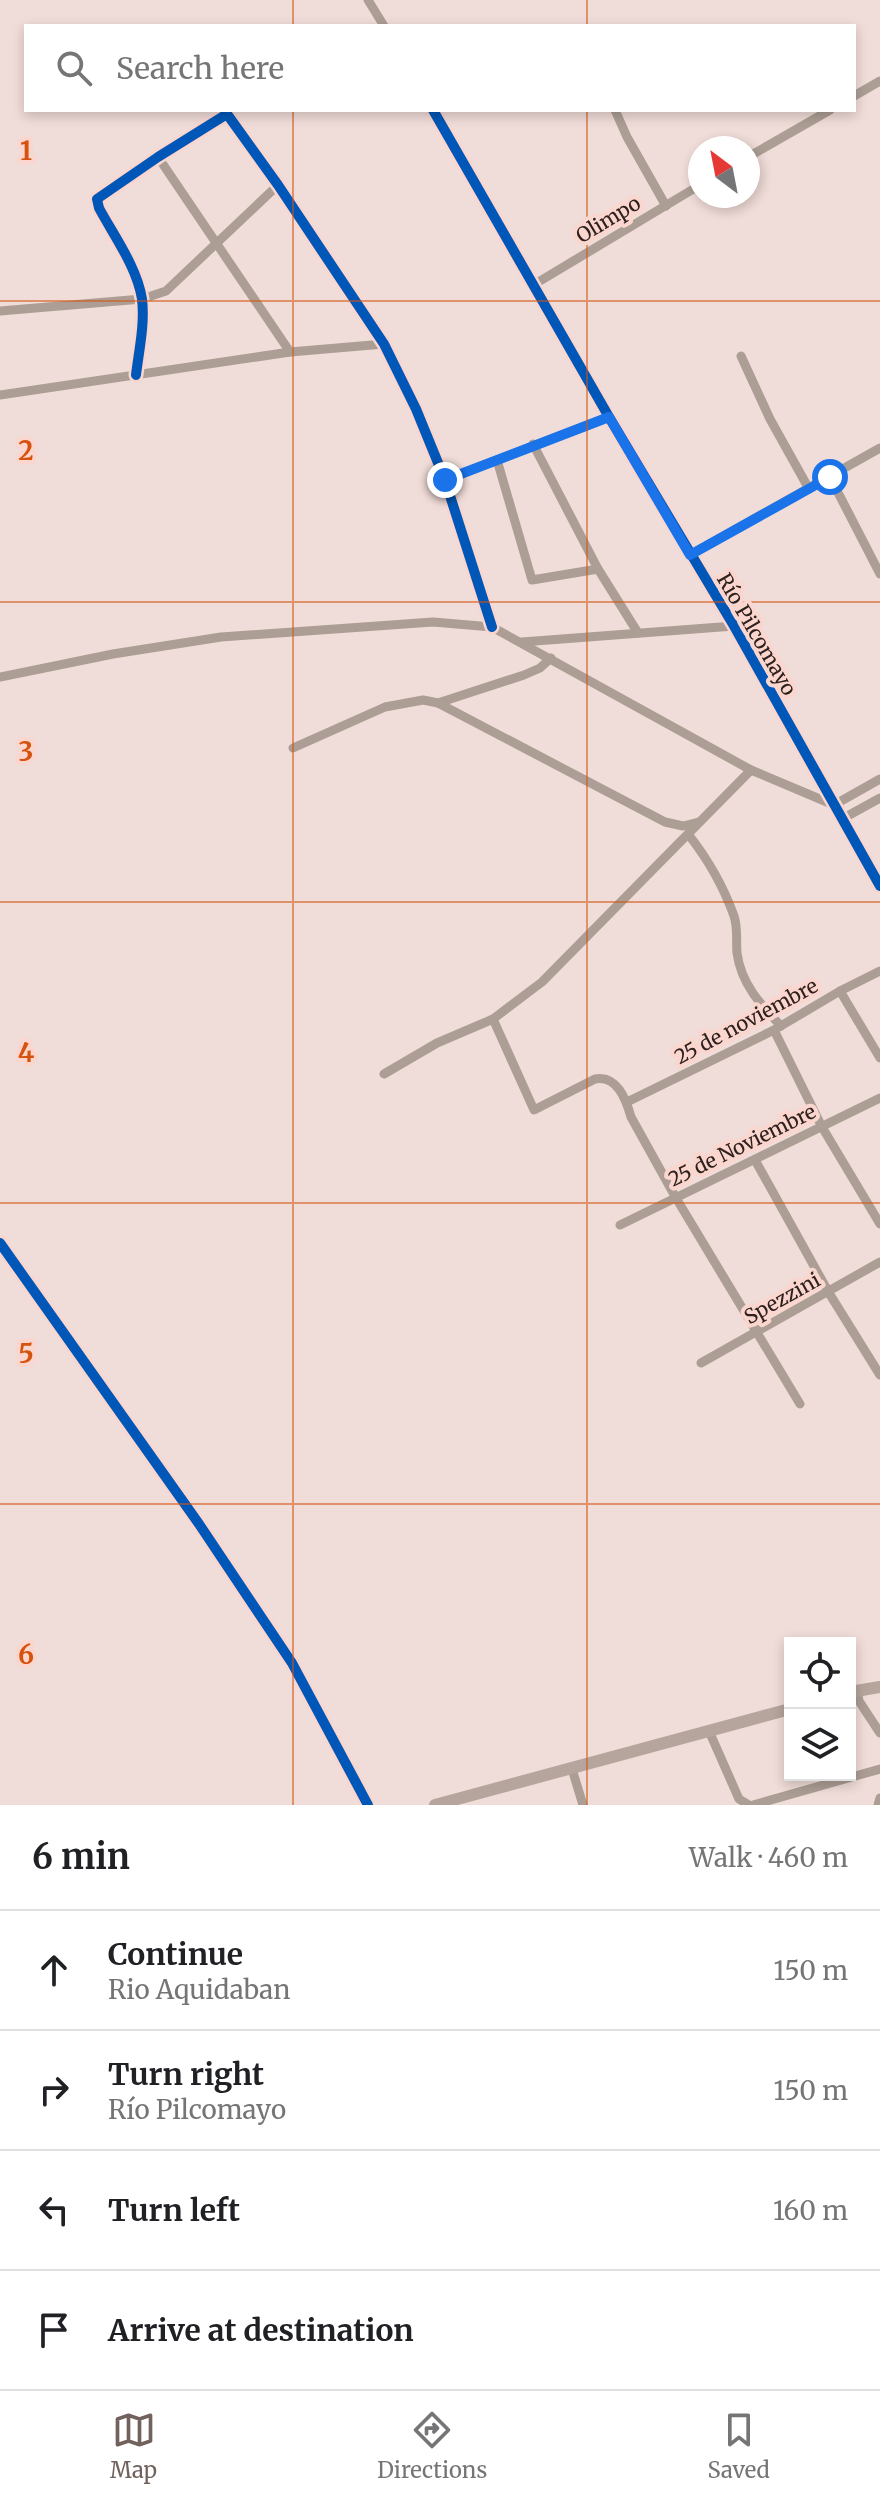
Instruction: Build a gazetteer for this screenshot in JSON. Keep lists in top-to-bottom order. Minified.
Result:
{"streets":{"street":["Olimpo","Río Pilcomayo","25 de noviembre","25 de Noviembre","Spezzini"]},"crossings":[["Olimpo","Río Pilcomayo"]],"north":"top left","page":{"search":"Search here","heading":["6 min","Walk · 460 m"],"list":[["Continue","Rio Aquidaban","150 m"],["Turn right","Río Pilcomayo","150 m"],["Turn left","160 m"],"Arrive at destination"],"nav":["Map","Directions","Saved"]},"grid":{"rows":["1","2","3","4","5","6"]}}
